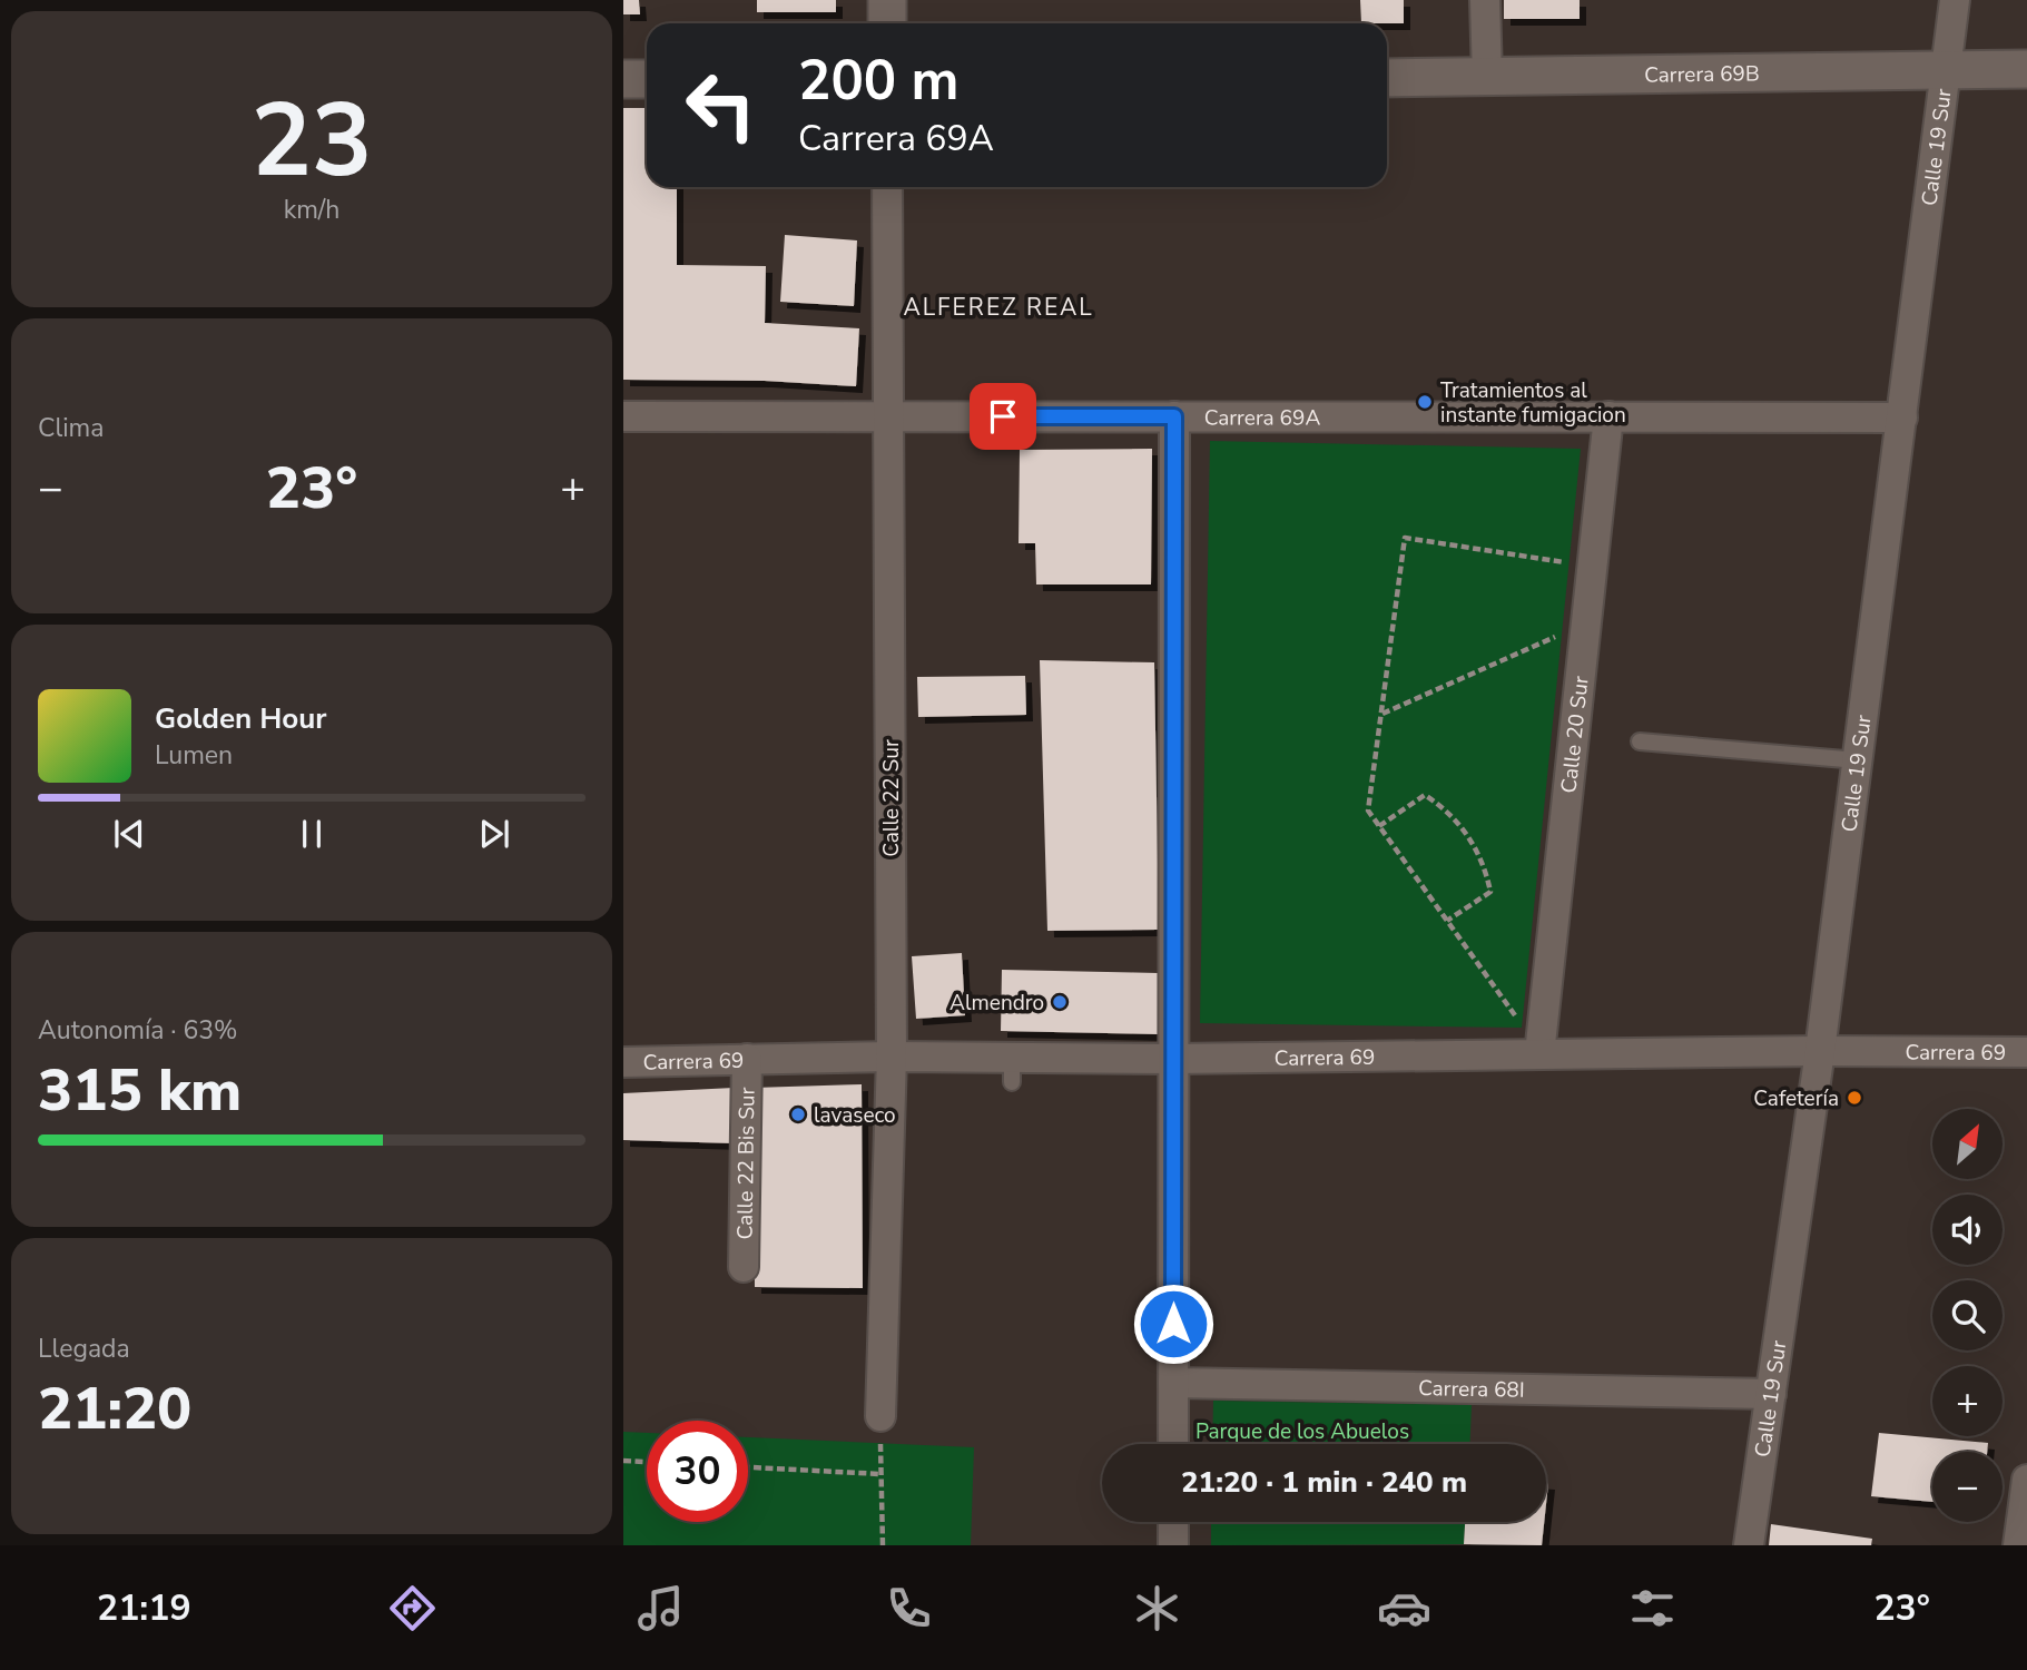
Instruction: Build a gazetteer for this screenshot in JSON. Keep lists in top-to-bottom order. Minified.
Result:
{"streets":{"street":["Carrera 69B","Calle 19 Sur","Carrera 69A","Calle 20 Sur","Calle 22 Sur","Carrera 69","Calle 22 Bis Sur","Carrera 68I"]},"crossings":[["Carrera 69B","Calle 19 Sur"],["Calle 19 Sur","Carrera 69A"],["Calle 19 Sur","Carrera 69"],["Calle 19 Sur","Carrera 68I"],["Carrera 69A","Calle 20 Sur"],["Carrera 69A","Calle 22 Sur"],["Calle 20 Sur","Carrera 69"],["Calle 22 Sur","Carrera 69"],["Carrera 69","Calle 22 Bis Sur"]],"districts":["ALFEREZ REAL"],"parks":["Parque de los Abuelos"],"places":["Tratamientos al instante fumigacion","Almendro","Cafetería","lavaseco"],"north":"top right","page":{"tile":[["23","km/h"],"Clima",["Autonomía · 63%","315 km"],["Llegada","21:20"]],"turn":["200 m","Carrera 69A"],"heat":["−","23°","+"],"song":["Golden Hour","Lumen"],"map_buttons":["+","−"],"limit":"30","trip":"21:20 · 1 min · 240 m","tabs":["21:19","23°"]}}
